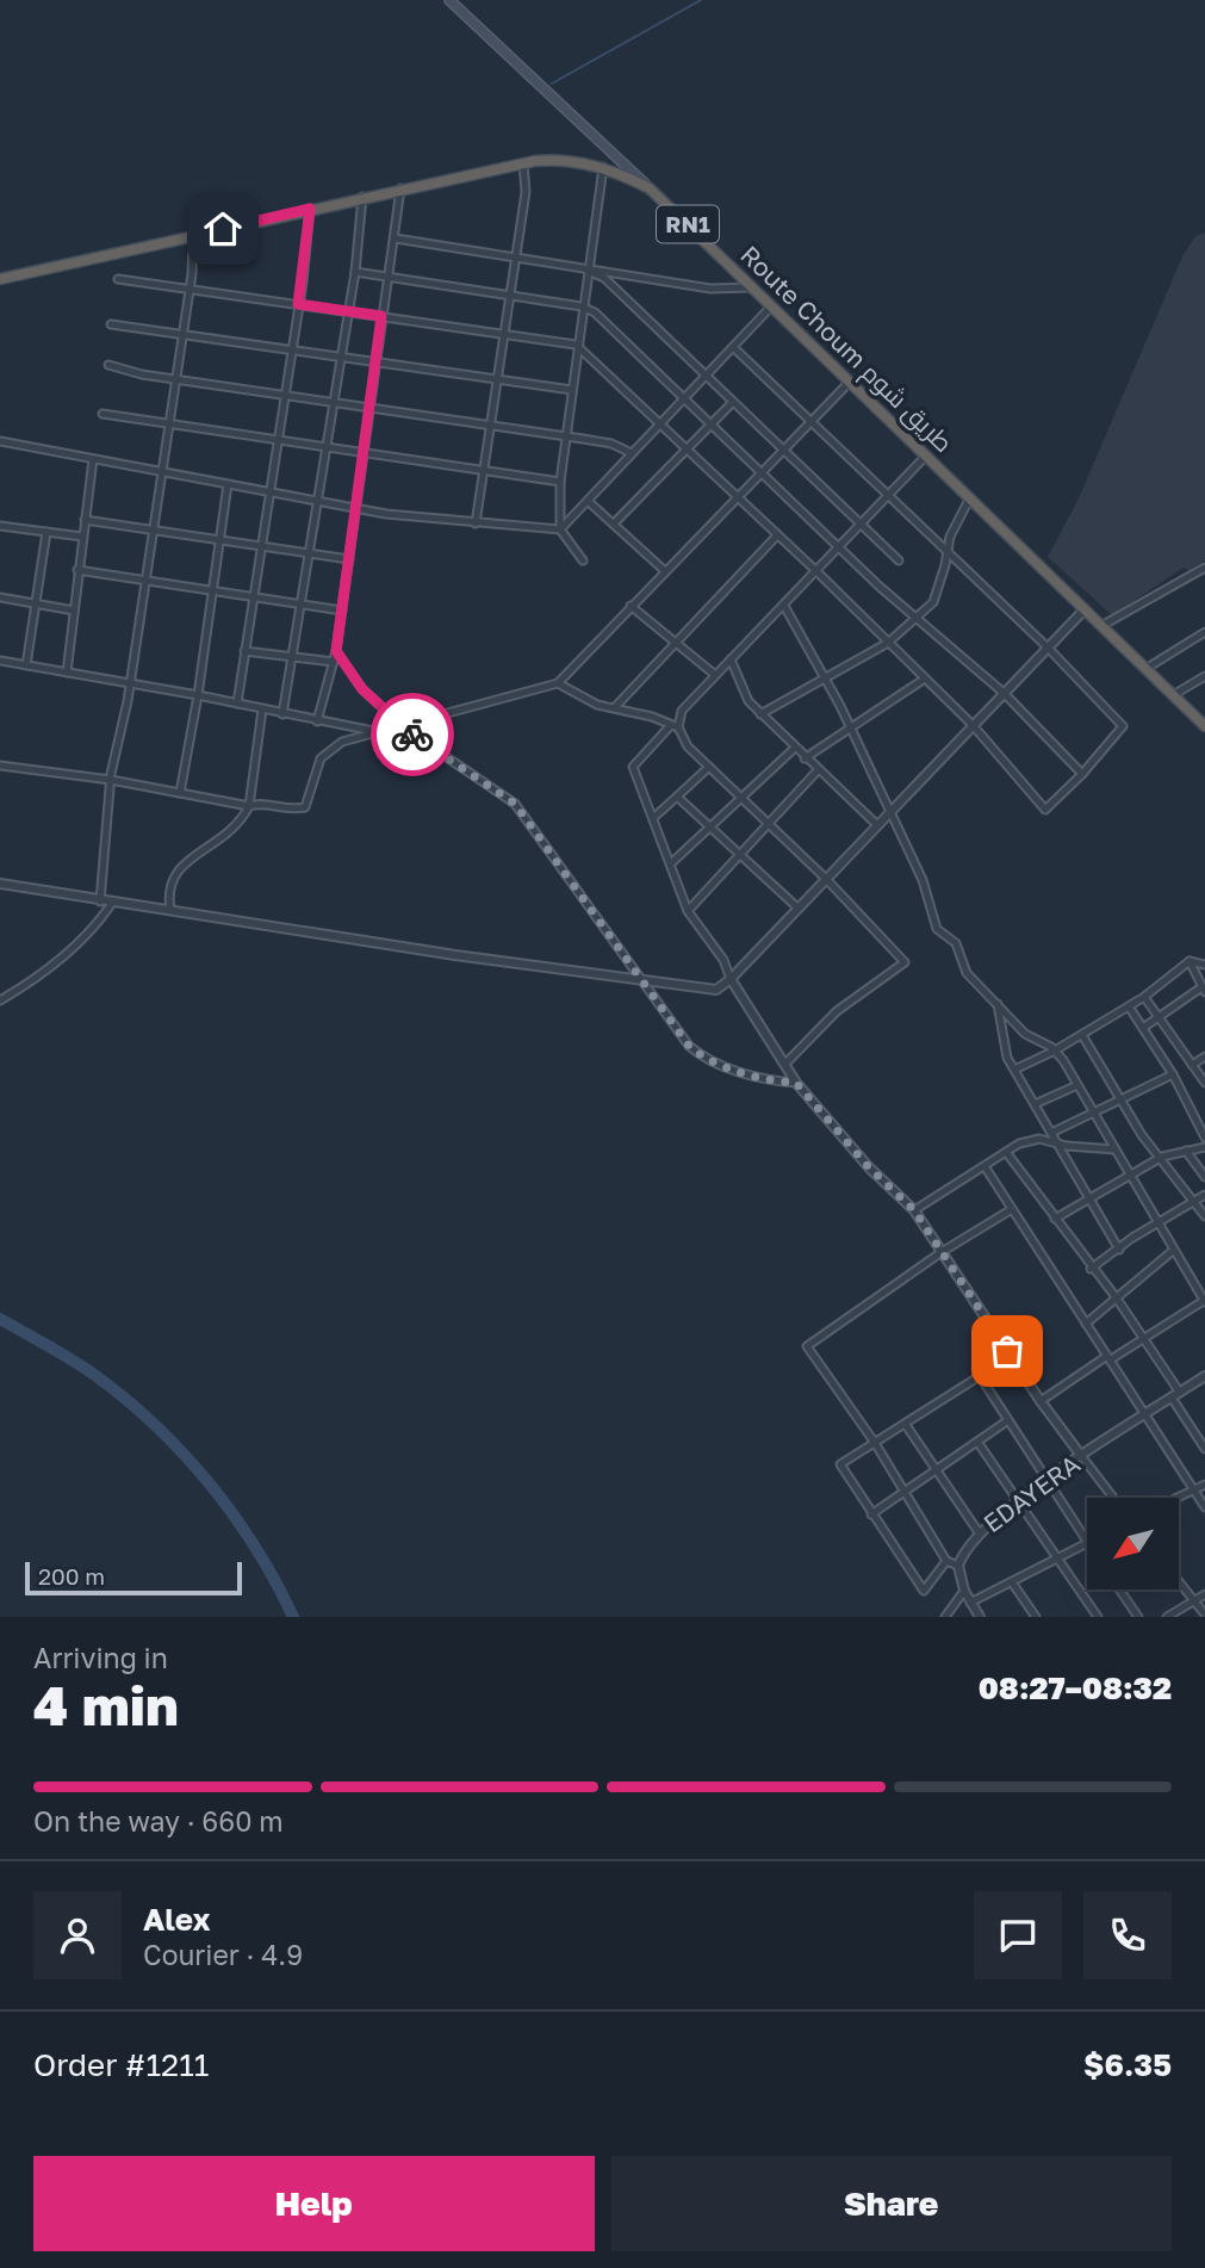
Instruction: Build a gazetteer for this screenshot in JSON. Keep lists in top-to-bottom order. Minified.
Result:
{"streets":{"highway":["RN1","Route Choum طريق شوم"],"street":["EDAYERA"]},"scale_bar":"200 m","north":"bottom left","page":{"scale":"200 m","heading":["4 min","Arriving in","08:27–08:32"],"panel":["Alex","Courier · 4.9","Order #1211","$6.35"],"bar":"On the way · 660 m","buttons":["Help","Share"]}}
